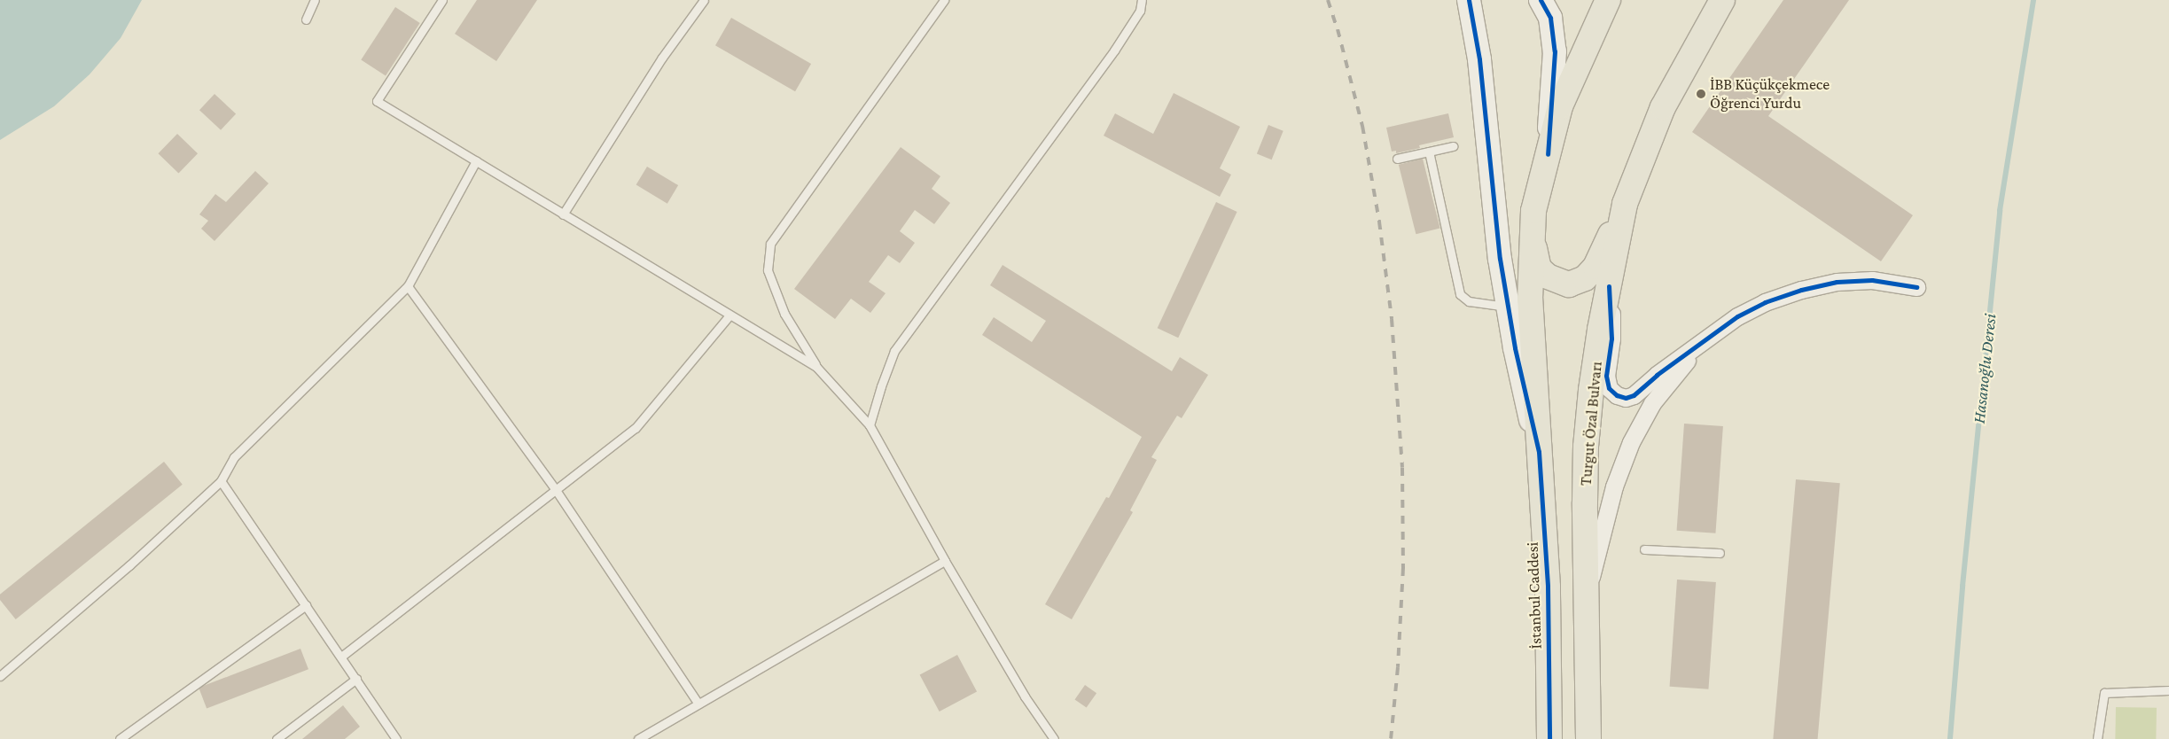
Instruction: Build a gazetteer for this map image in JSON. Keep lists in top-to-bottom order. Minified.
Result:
{"streets":{"main road":["Turgut Özal Bulvarı","İstanbul Caddesi"]},"water":["Hasanoğlu Deresi"],"places":["İBB Küçükçekmece Öğrenci Yurdu"]}
